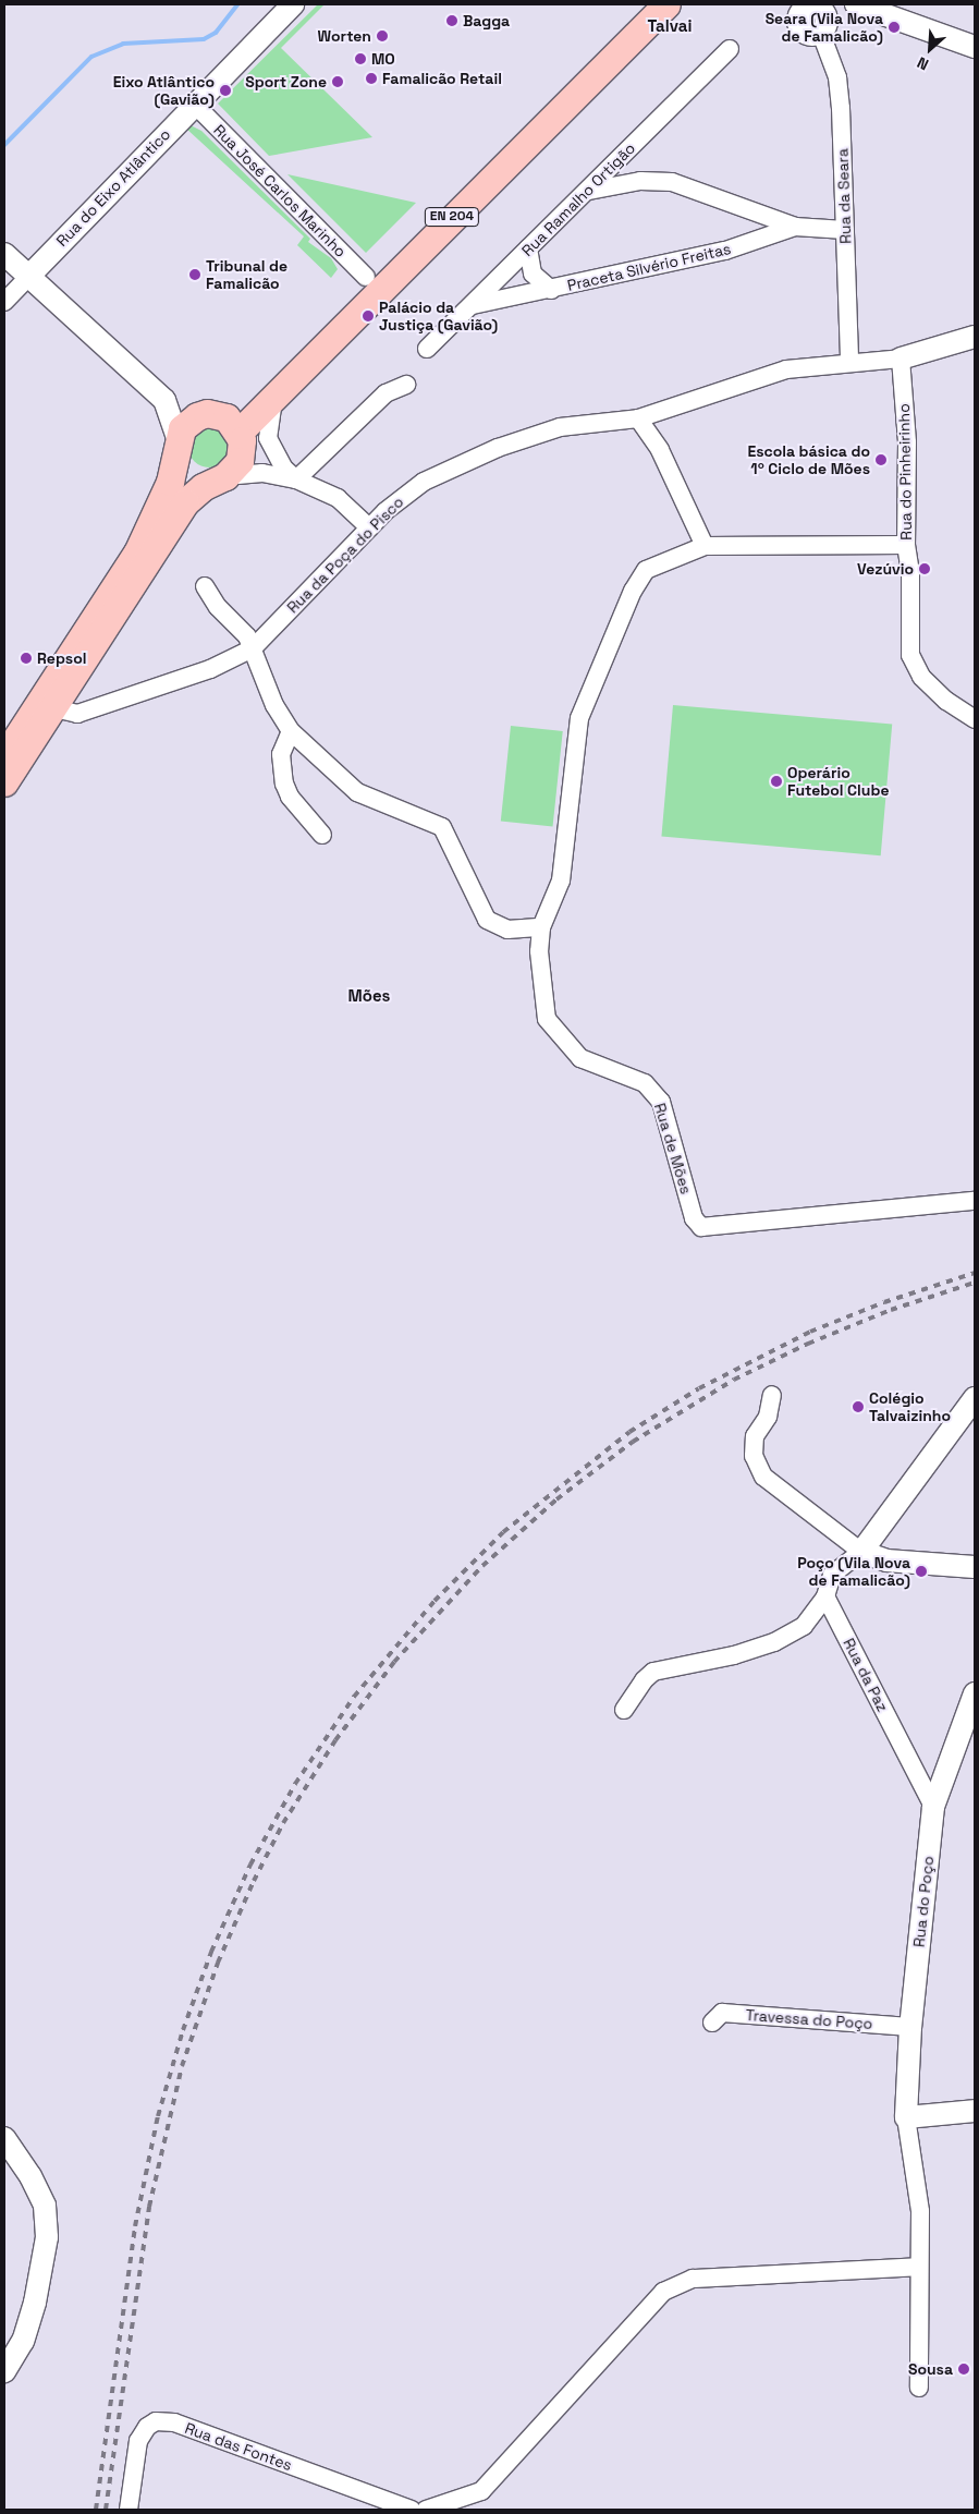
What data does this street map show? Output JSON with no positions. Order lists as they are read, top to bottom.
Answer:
{
  "streets": {
    "main road": ["EN 204"],
    "street": [
      "Rua do Eixo Atlântico",
      "Rua José Carlos Marinho",
      "Rua da Seara",
      "Rua Ramalho Ortigão",
      "Praceta Silvério Freitas",
      "Rua do Pinheirinho",
      "Rua da Poça do Pisco",
      "Rua de Mões",
      "Rua da Paz",
      "Rua do Poço",
      "Travessa do Poço",
      "Rua das Fontes"
    ]
  },
  "crossings": [
    ["Rua do Eixo Atlântico", "Rua José Carlos Marinho"],
    ["Rua José Carlos Marinho", "EN 204"],
    ["Rua da Seara", "Praceta Silvério Freitas"],
    ["Rua da Seara", "Rua da Poça do Pisco"],
    ["Rua Ramalho Ortigão", "Praceta Silvério Freitas"],
    ["Rua do Pinheirinho", "Rua da Poça do Pisco"],
    ["Rua da Paz", "Rua do Poço"],
    ["Rua do Poço", "Travessa do Poço"]
  ],
  "districts": ["Talvai", "Mões"],
  "places": [
    "Bagga",
    "Seara (Vila Nova de Famalicão)",
    "Worten",
    "MO",
    "Famalicão Retail",
    "Sport Zone",
    "Eixo Atlântico (Gavião)",
    "Tribunal de Famalicão",
    "Palácio da Justiça (Gavião)",
    "Escola básica do 1º Ciclo de Mões",
    "Vezúvio",
    "Repsol",
    "Operário Futebol Clube",
    "Colégio Talvaizinho",
    "Poço (Vila Nova de Famalicão)",
    "Sousa"
  ],
  "north": "bottom left"
}
